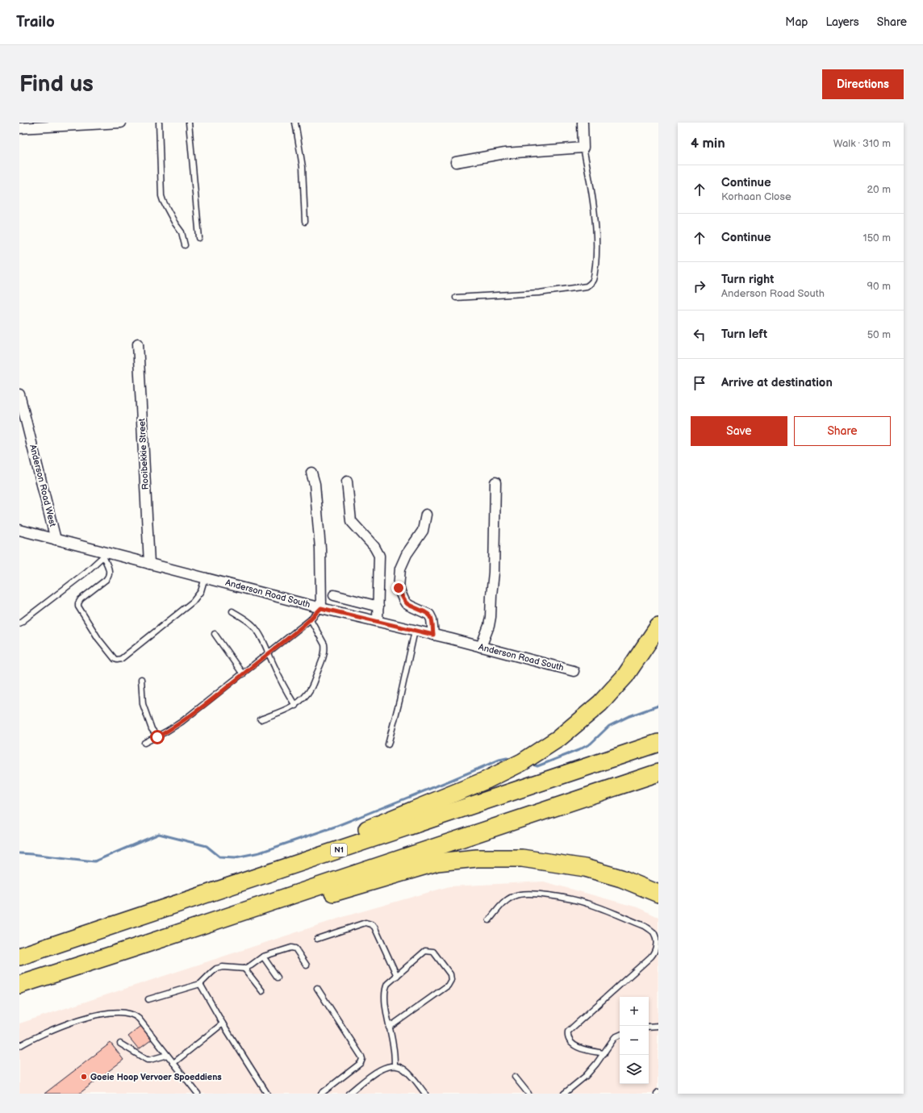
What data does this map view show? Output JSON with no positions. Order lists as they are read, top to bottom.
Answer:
{
  "streets": {
    "highway": ["N1"],
    "street": ["Rooibekkie Street", "Anderson Road West", "Anderson Road South"]
  },
  "crossings": [
    ["Rooibekkie Street", "Anderson Road South"],
    ["Anderson Road West", "Anderson Road South"]
  ],
  "places": ["Goeie Hoop Vervoer Spoeddiens"],
  "page": {
    "header": "Trailo",
    "nav": ["Map", "Layers", "Share"],
    "buttons": [
      "Directions",
      ["Save", "Share"]
    ],
    "title": "Find us",
    "heading": ["4 min", "Walk · 310 m"],
    "list": [
      ["Continue", "Korhaan Close", "20 m"],
      ["Continue", "150 m"],
      ["Turn right", "Anderson Road South", "90 m"],
      ["Turn left", "50 m"],
      "Arrive at destination"
    ],
    "map_buttons": ["+", "−"]
  }
}
